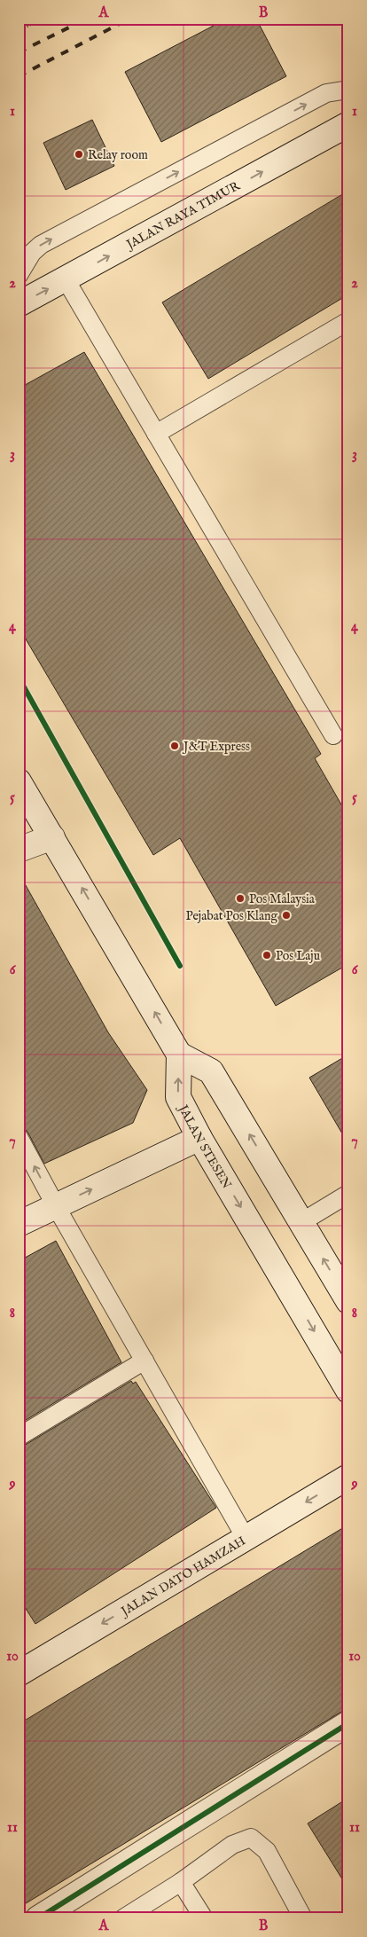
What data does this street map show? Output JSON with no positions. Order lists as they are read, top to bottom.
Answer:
{
  "streets": {
    "main road": ["JALAN RAYA TIMUR", "JALAN STESEN", "JALAN DATO HAMZAH"]
  },
  "one_way": ["JALAN RAYA TIMUR"],
  "places": [
    "Relay room",
    "J&T Express",
    "Pos Malaysia",
    "Pejabat Pos Klang",
    "Pos Laju"
  ],
  "grid": {
    "columns": ["A", "B"],
    "rows": [
      "1",
      "2",
      "3",
      "4",
      "5",
      "6",
      "7",
      "8",
      "9",
      "10",
      "11"
    ]
  }
}
